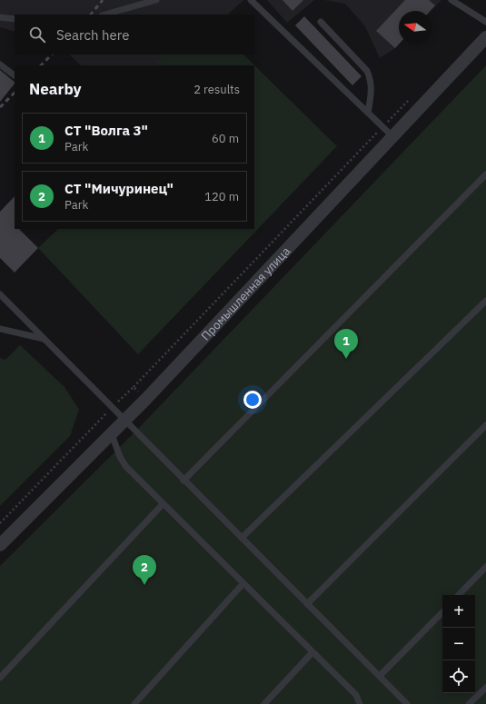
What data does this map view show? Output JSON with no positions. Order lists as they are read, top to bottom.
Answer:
{
  "streets": {
    "street": ["Промышленная улица"]
  },
  "north": "left",
  "page": {
    "search": "Search here",
    "heading": ["Nearby", "2 results"],
    "list": [
      {
        "mark": "1",
        "name": "СТ \"Волга 3\"",
        "note": "Park",
        "value": "60 m"
      },
      {
        "mark": "2",
        "name": "СТ \"Мичуринец\"",
        "note": "Park",
        "value": "120 m"
      }
    ],
    "pins": ["1", "2"],
    "map_buttons": ["+", "−"]
  }
}
